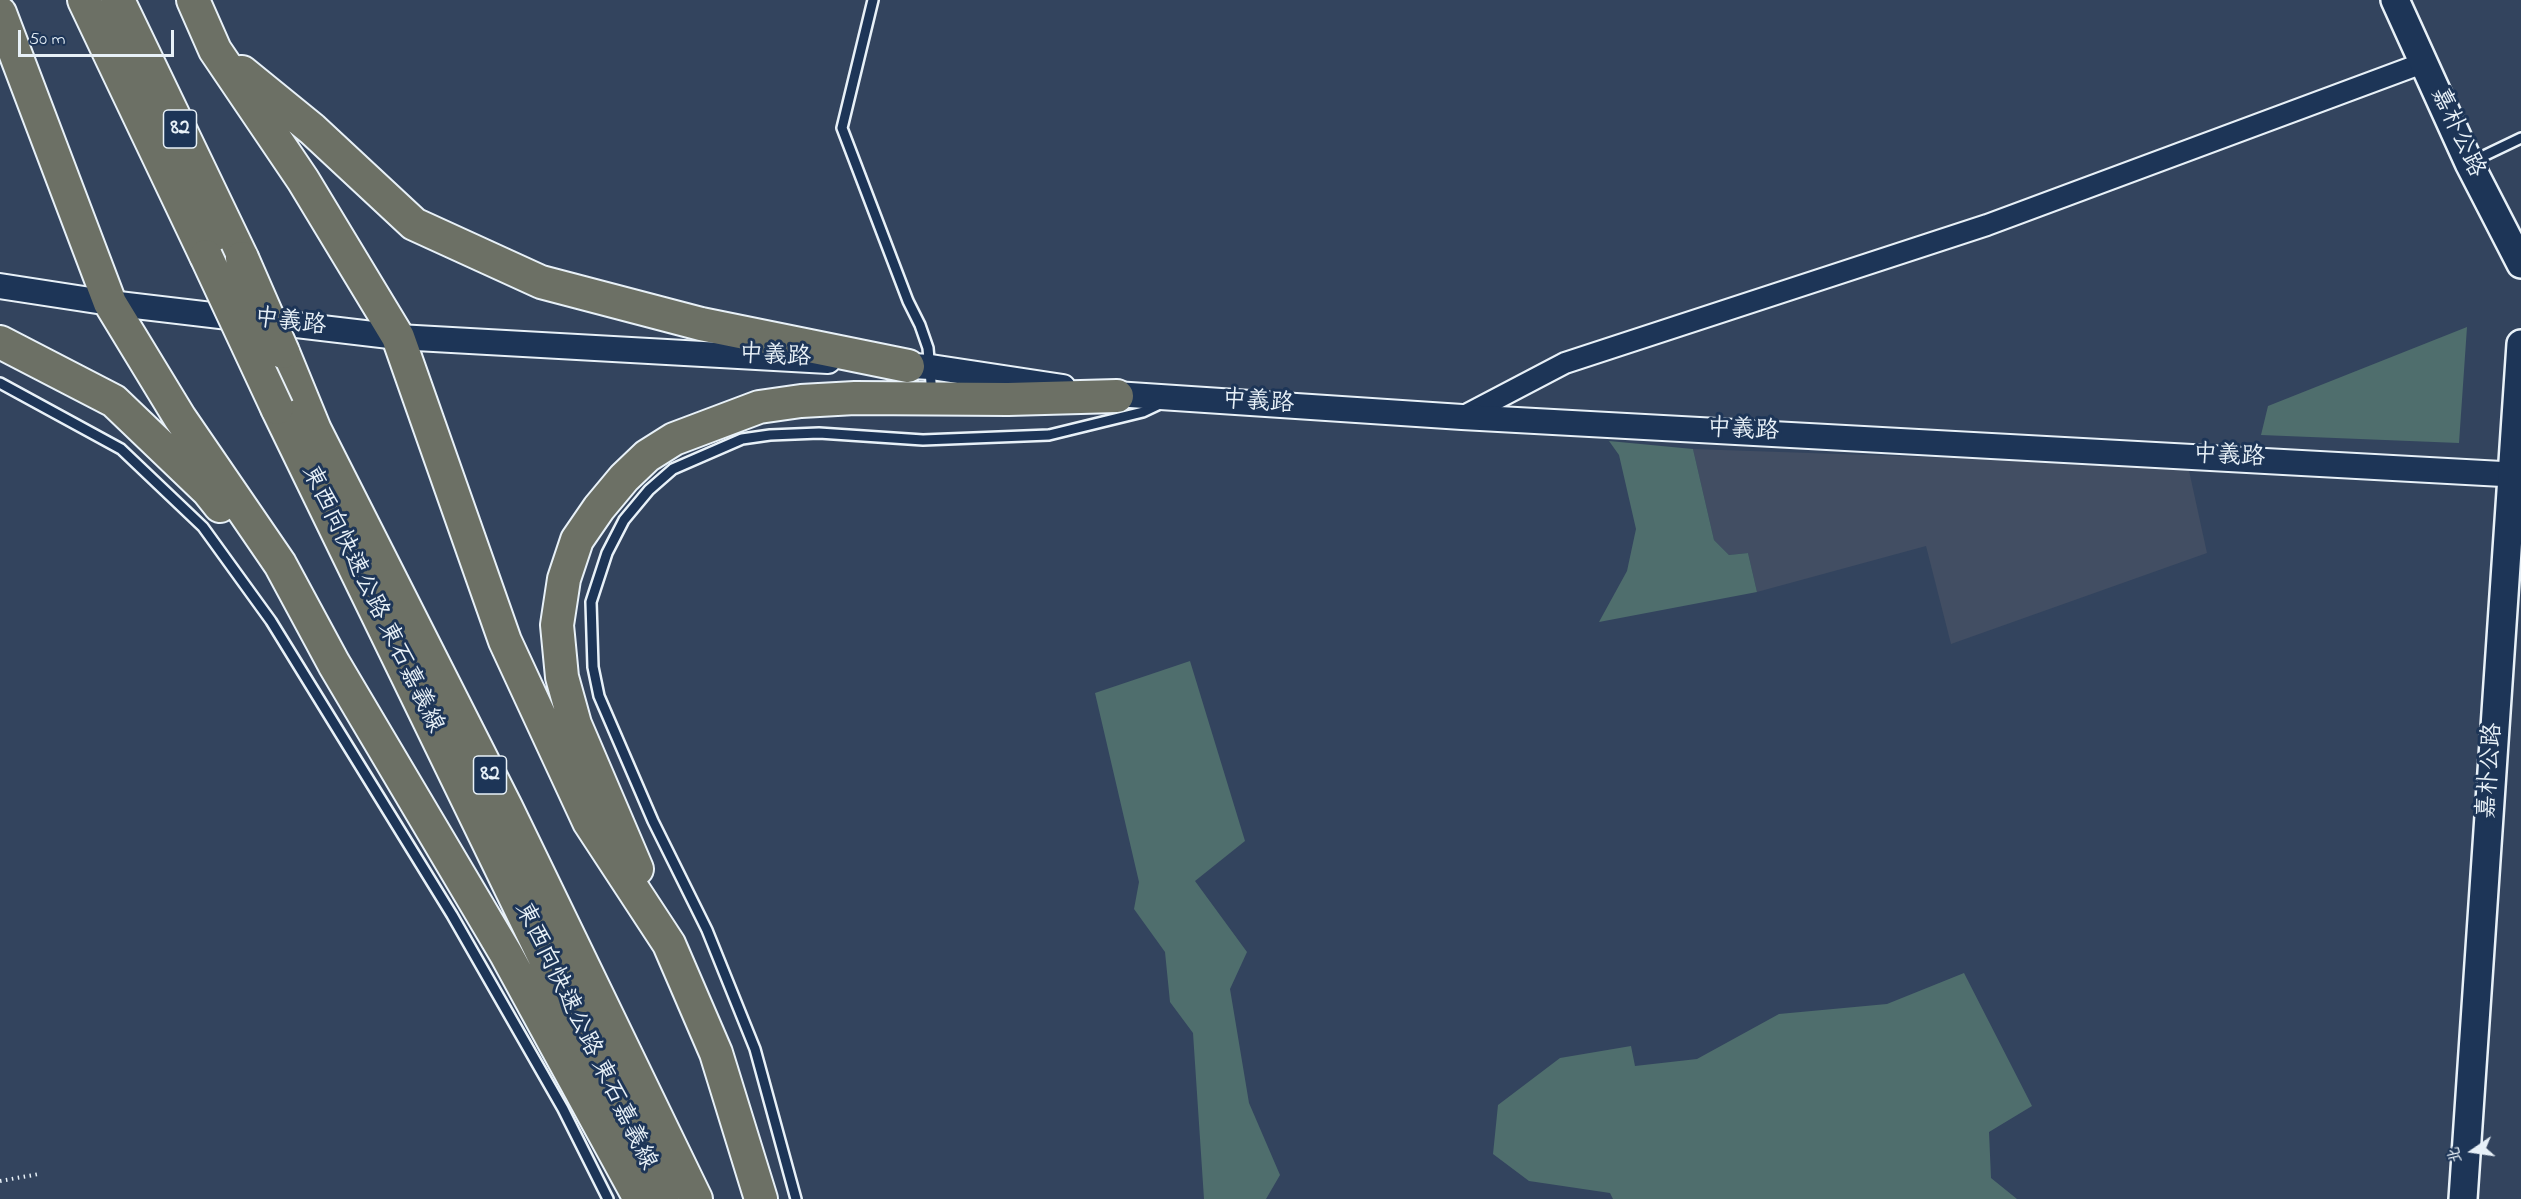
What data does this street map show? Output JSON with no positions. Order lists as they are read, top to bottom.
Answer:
{
  "streets": {
    "highway": ["82", "東西向快速公路 東石嘉義線"],
    "main road": ["嘉朴公路"],
    "street": ["中義路"]
  },
  "crossings": [
    ["嘉朴公路", "中義路"]
  ],
  "scale_bar": "50 m",
  "north": "left"
}
